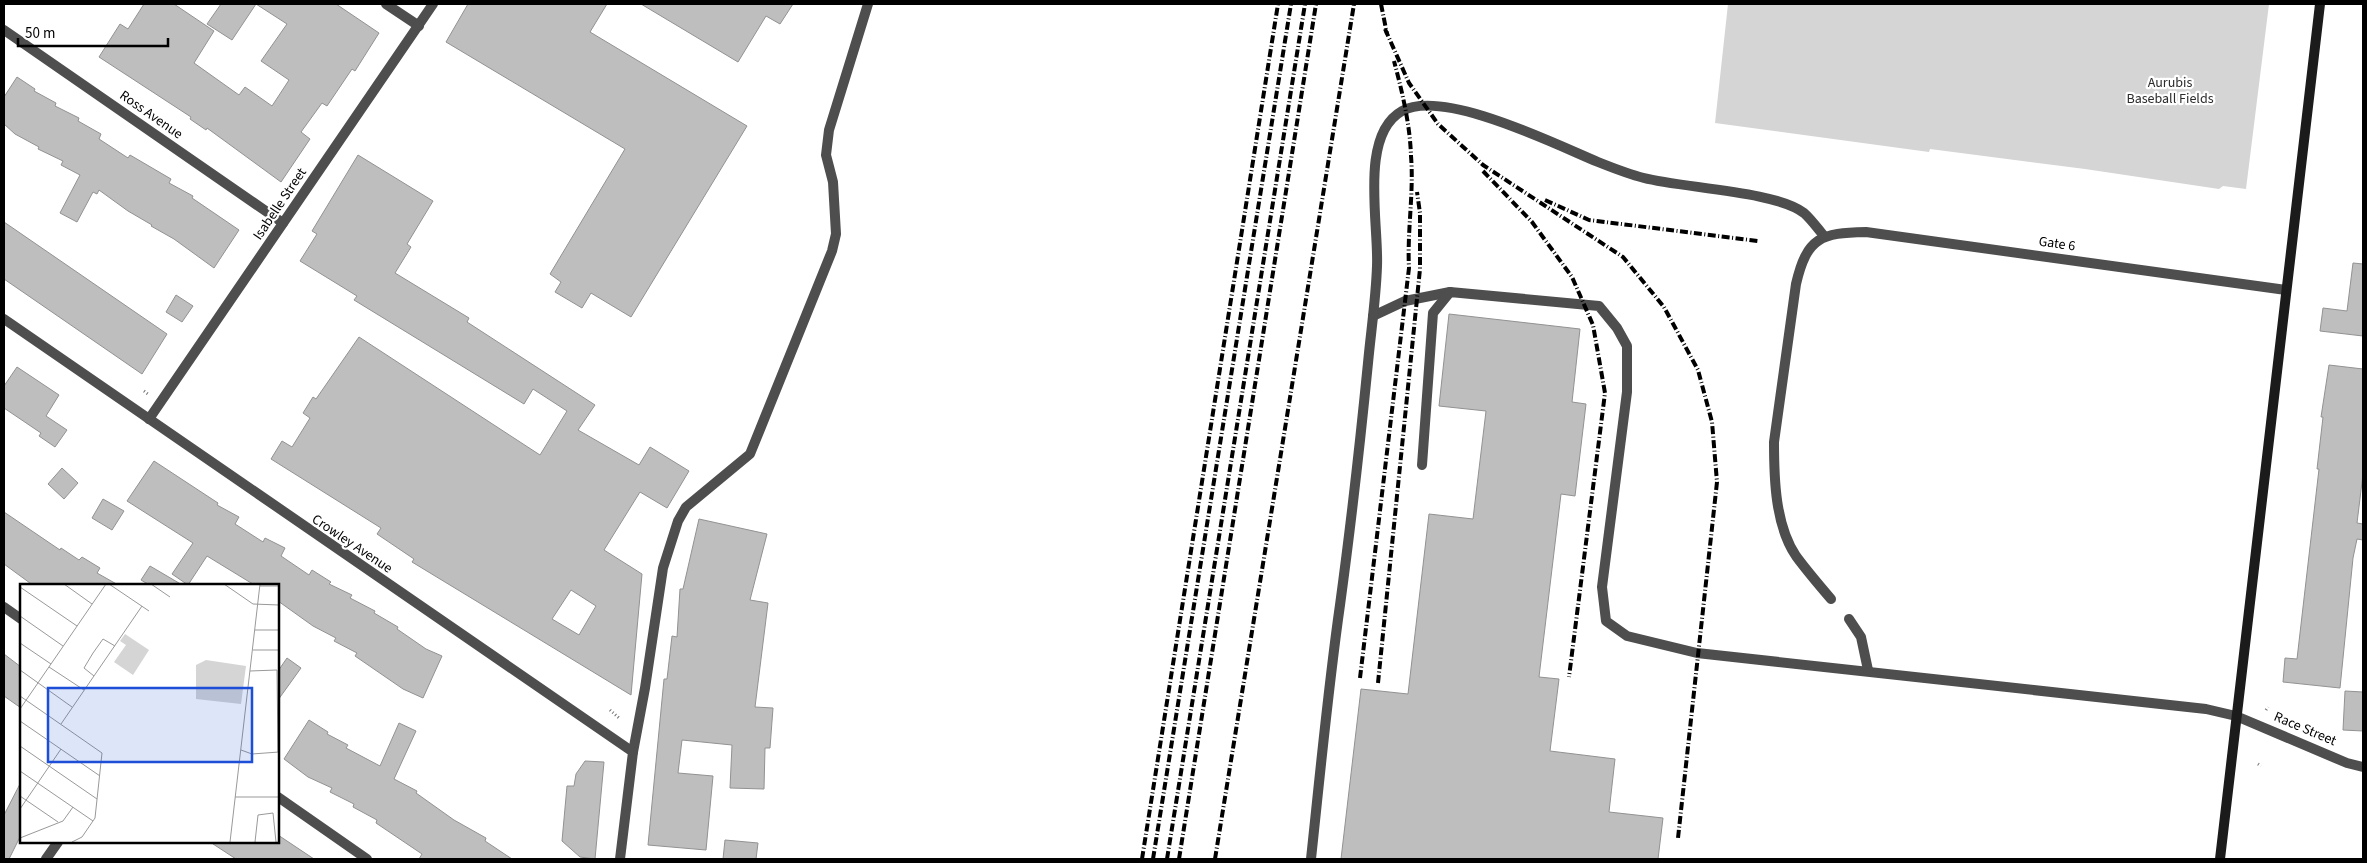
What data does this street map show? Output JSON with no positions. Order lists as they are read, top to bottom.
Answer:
{
  "streets": {
    "street": [
      "Ross Avenue",
      "Isabelle Street",
      "Gate 6",
      "Crowley Avenue",
      "Race Street"
    ]
  },
  "crossings": [
    ["Ross Avenue", "Isabelle Street"],
    ["Isabelle Street", "Crowley Avenue"]
  ],
  "parks": ["Aurubis Baseball Fields"],
  "scale_bar": "50 m"
}
